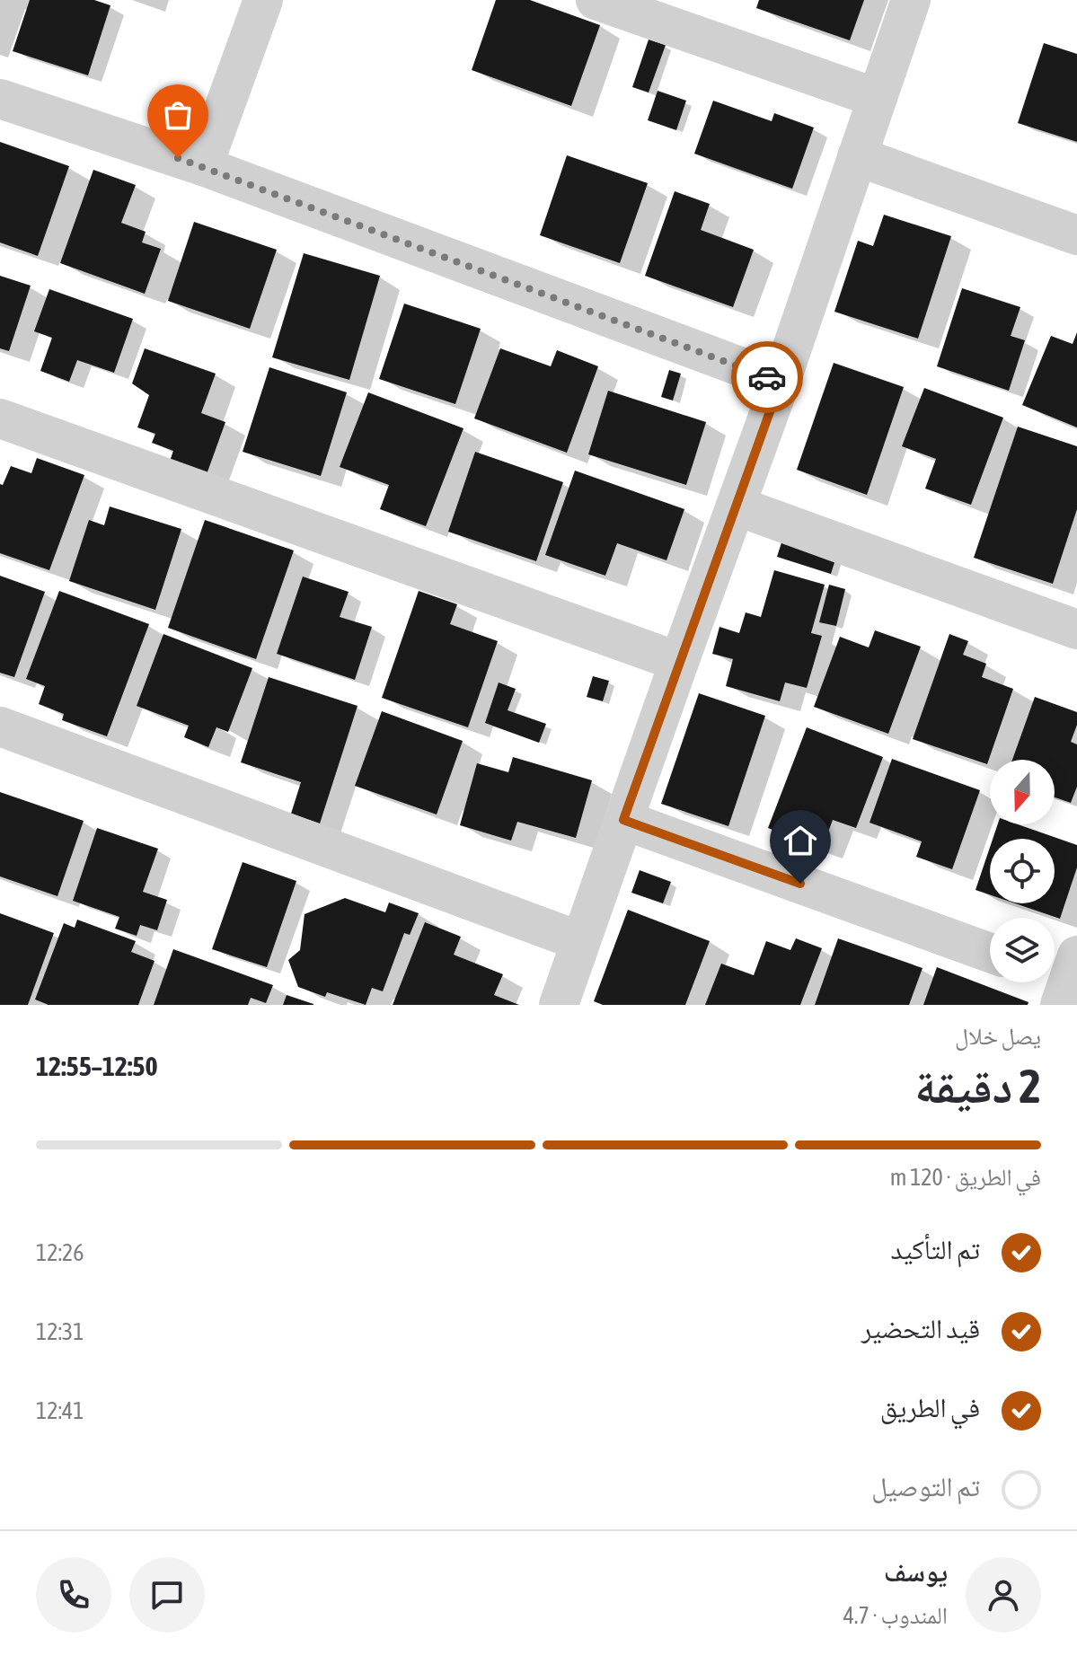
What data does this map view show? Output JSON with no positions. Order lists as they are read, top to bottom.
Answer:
{
  "north": "bottom",
  "page": {
    "heading": ["2 دقيقة", "يصل خلال", "12:50–12:55"],
    "panel": ["يوسف", "المندوب · 4.7"],
    "bar": "في الطريق · 120 m",
    "list": [
      ["تم التأكيد", "12:26"],
      ["قيد التحضير", "12:31"],
      ["في الطريق", "12:41"],
      "تم التوصيل"
    ]
  }
}
